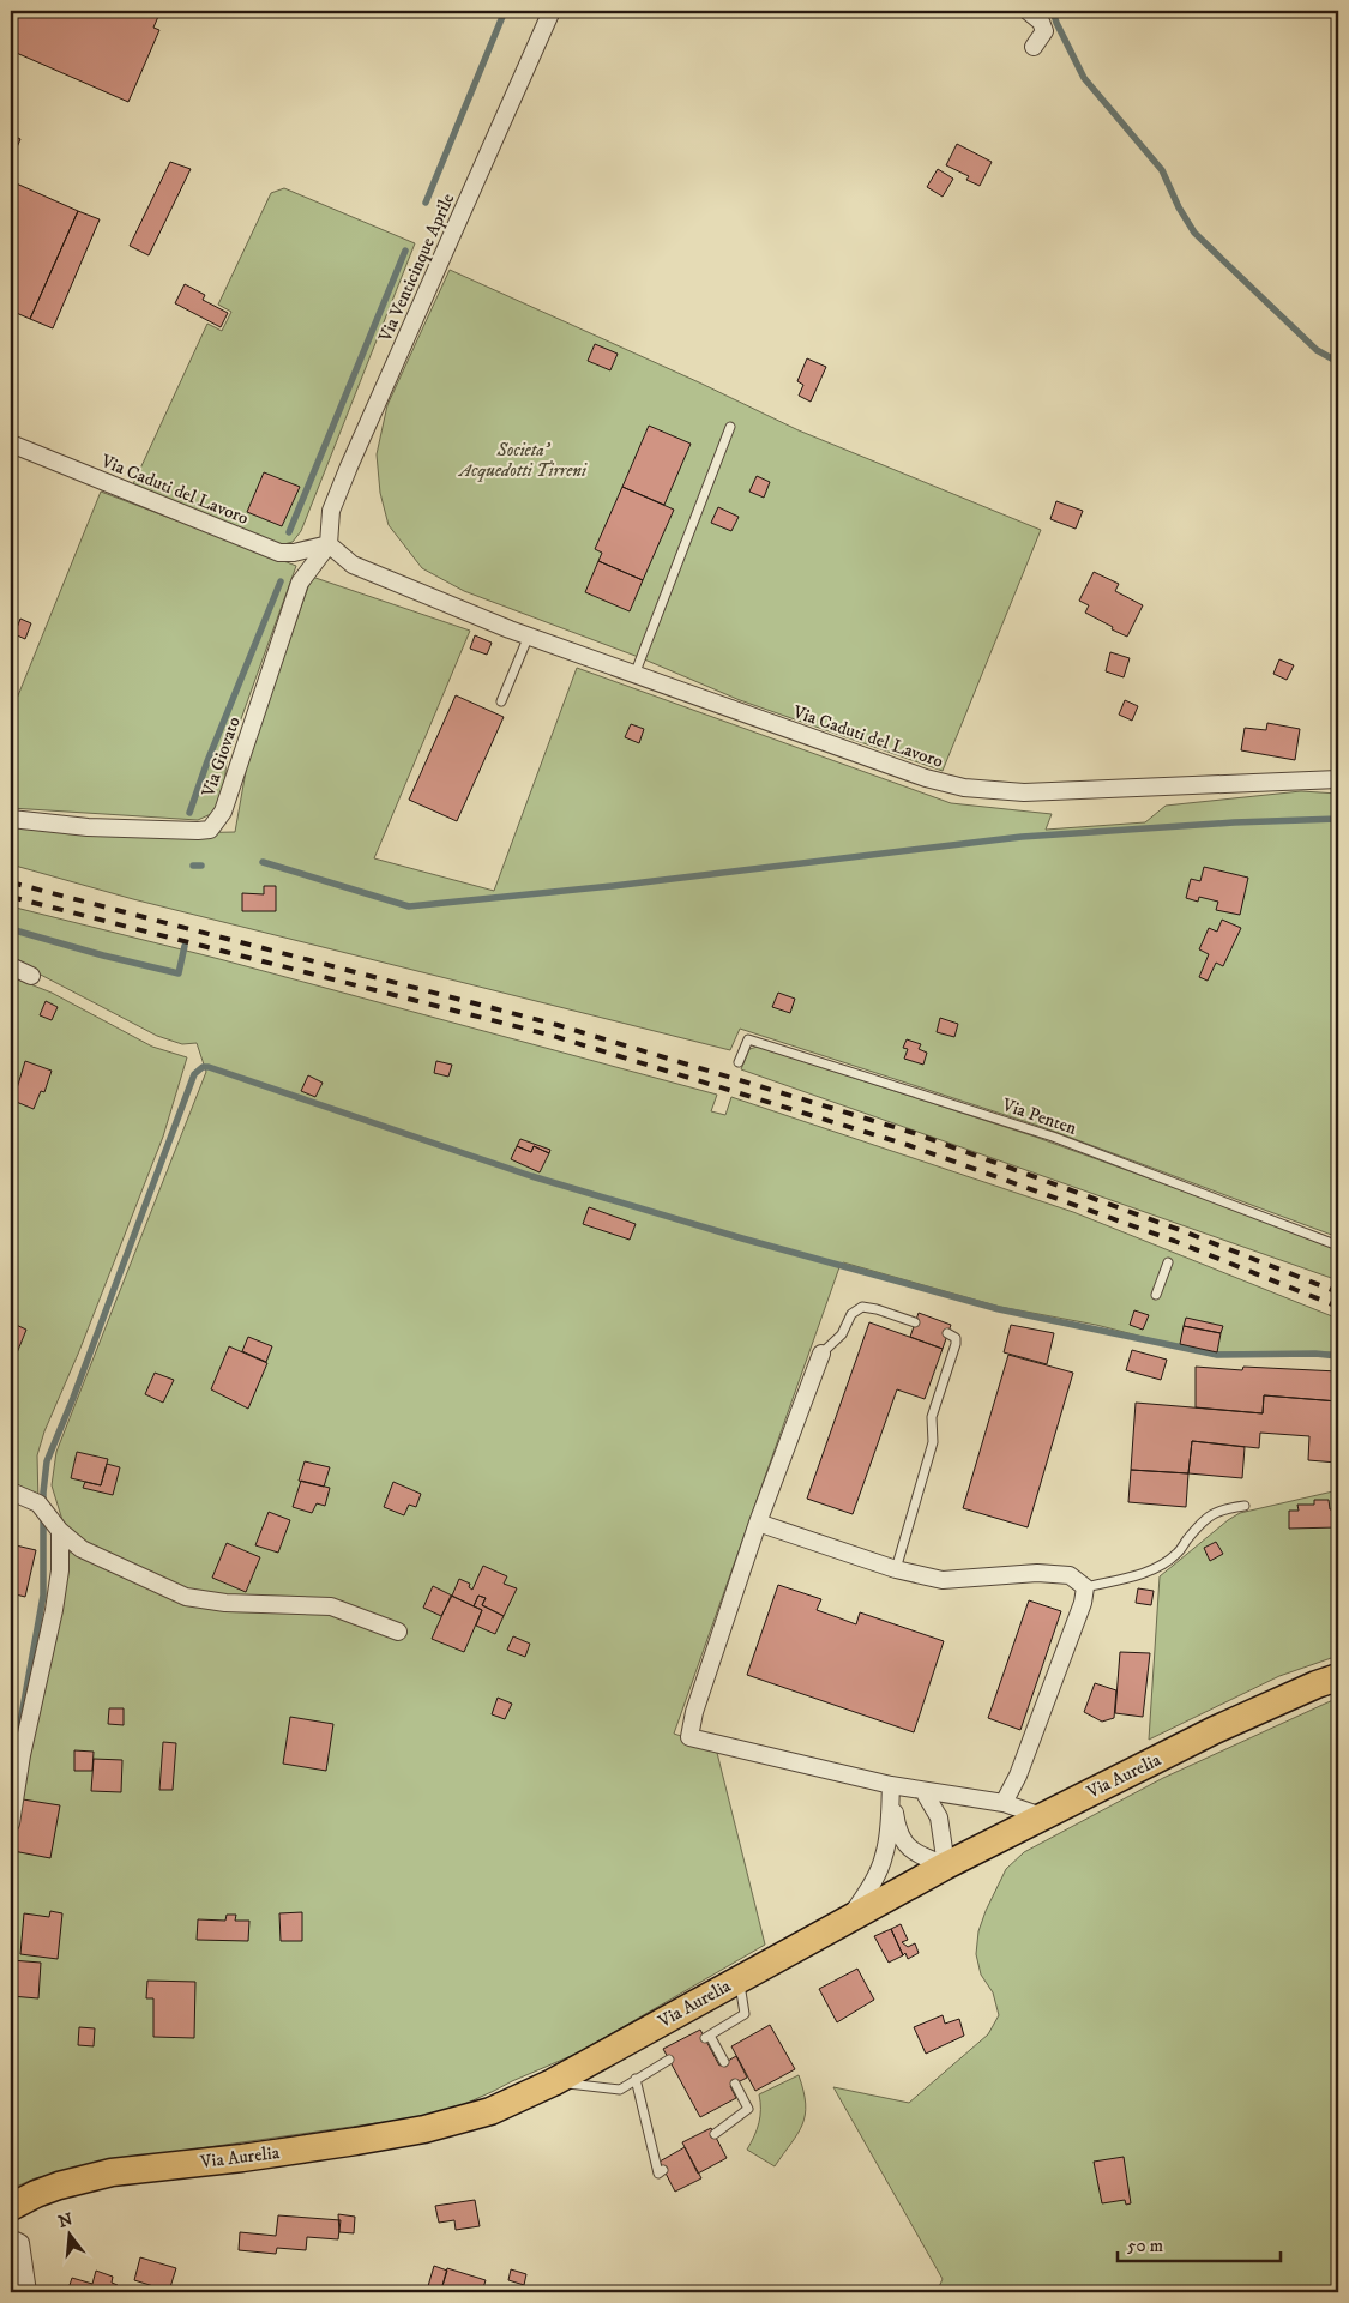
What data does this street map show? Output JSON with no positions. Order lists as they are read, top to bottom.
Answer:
{
  "streets": {
    "main road": ["Via Aurelia"],
    "street": ["Via Venticinque Aprile", "Via Caduti del Lavoro", "Via Giovato"],
    "lane": ["Via Penten"]
  },
  "crossings": [
    ["Via Venticinque Aprile", "Via Caduti del Lavoro"],
    ["Via Venticinque Aprile", "Via Giovato"],
    ["Via Caduti del Lavoro", "Via Giovato"]
  ],
  "parks": ["Societa' Acquedotti Tirreni"],
  "scale_bar": "50 m",
  "north": "top"
}
